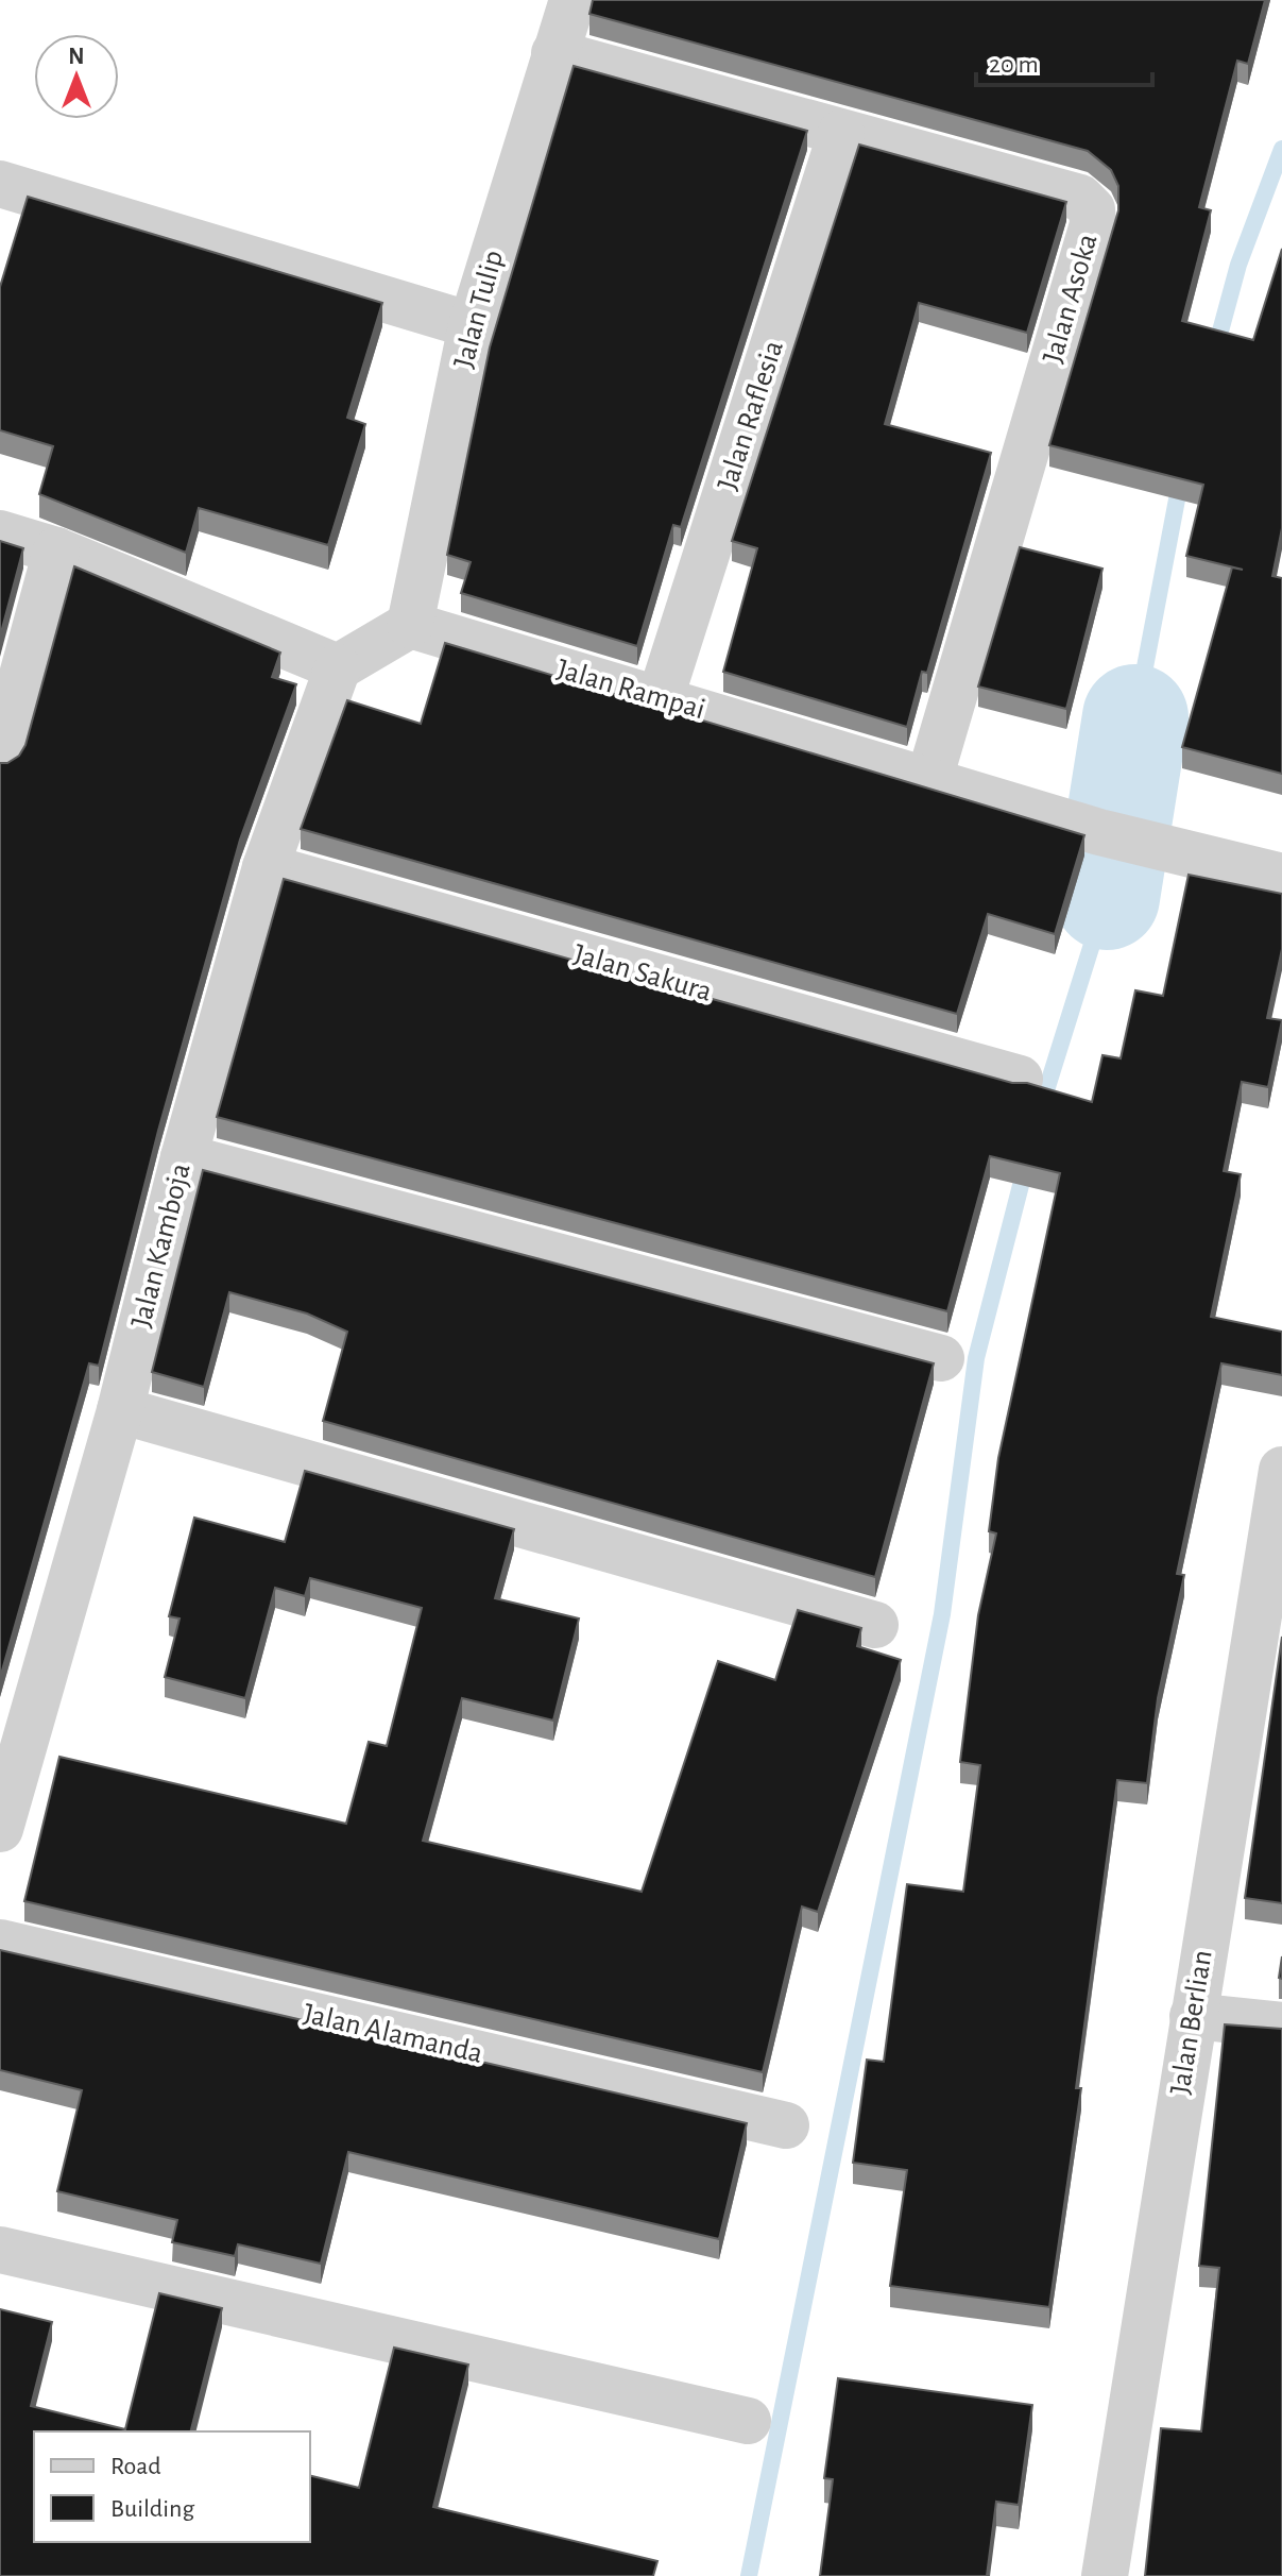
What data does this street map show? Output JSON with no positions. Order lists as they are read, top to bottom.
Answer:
{
  "streets": {
    "street": [
      "Jalan Asoka",
      "Jalan Tulip",
      "Jalan Raflesia",
      "Jalan Rampai",
      "Jalan Sakura",
      "Jalan Kamboja",
      "Jalan Berlian",
      "Jalan Alamanda"
    ]
  },
  "crossings": [
    ["Jalan Asoka", "Jalan Tulip"],
    ["Jalan Asoka", "Jalan Raflesia"],
    ["Jalan Asoka", "Jalan Rampai"],
    ["Jalan Tulip", "Jalan Rampai"],
    ["Jalan Raflesia", "Jalan Rampai"],
    ["Jalan Sakura", "Jalan Kamboja"]
  ],
  "legend": ["Road", "Building"],
  "scale_bar": "20 m",
  "north": "top"
}
